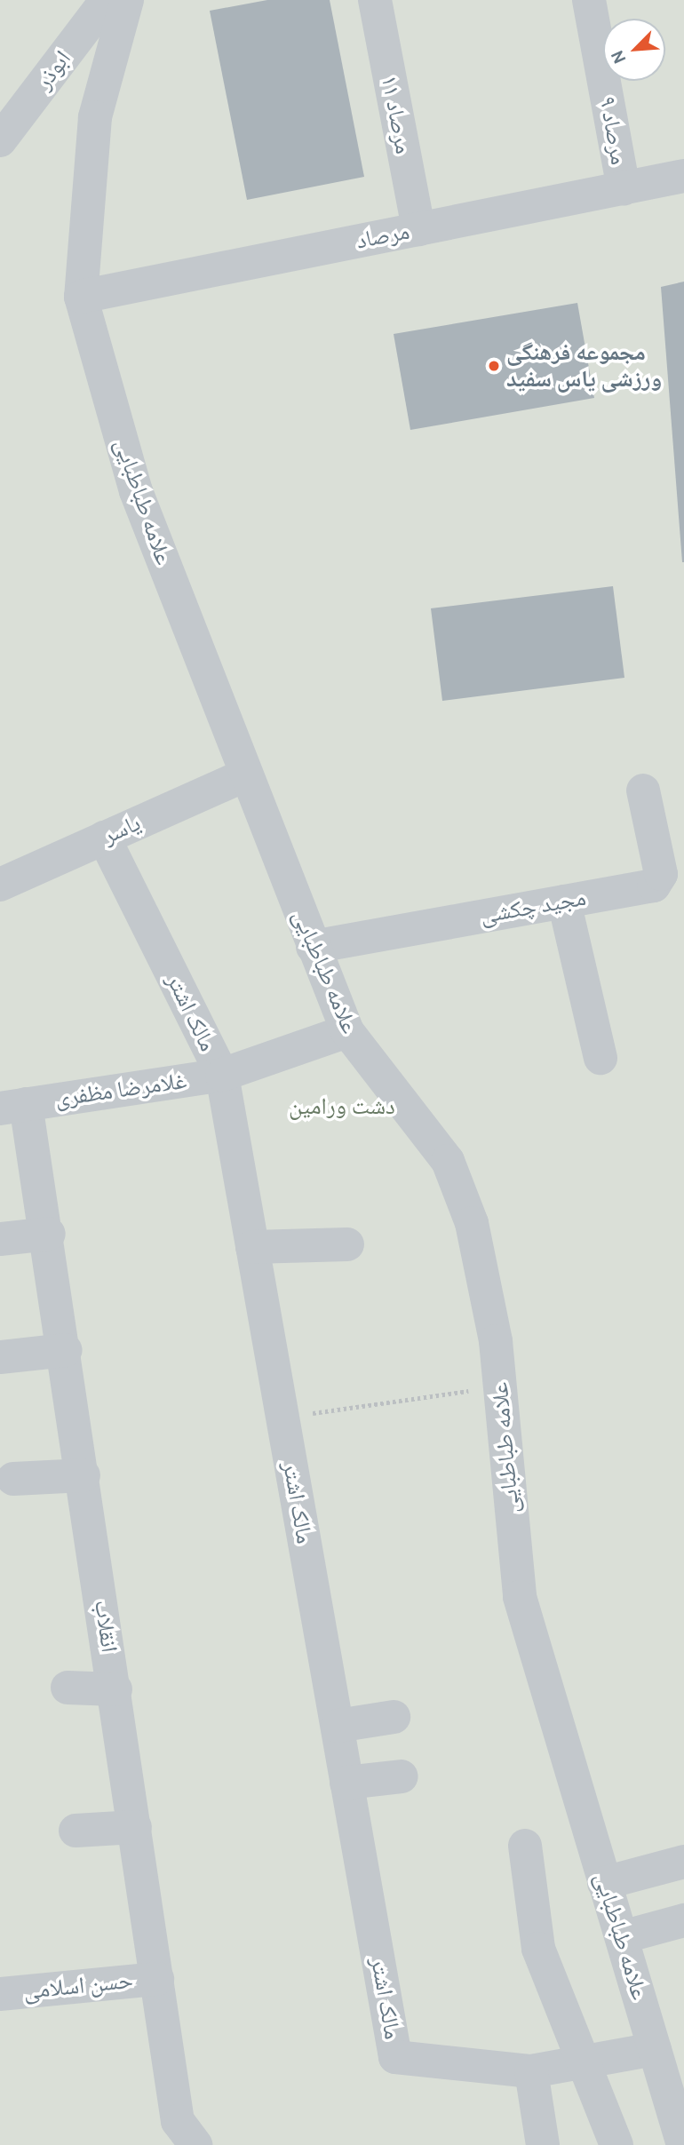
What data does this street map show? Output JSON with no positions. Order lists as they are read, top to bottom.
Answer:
{
  "streets": {
    "street": [
      "ابوذر",
      "مرصاد ۱۱",
      "مرصاد ۹",
      "مرصاد",
      "علامه طباطبایی",
      "یاسر",
      "مجید چکشی",
      "مالک اشتر",
      "غلامرضا مظفری",
      "انقلاب",
      "حسن اسلامی"
    ]
  },
  "crossings": [
    ["مرصاد ۱۱", "مرصاد"],
    ["مرصاد ۹", "مرصاد"],
    ["مرصاد", "علامه طباطبایی"],
    ["علامه طباطبایی", "یاسر"],
    ["علامه طباطبایی", "مجید چکشی"],
    ["علامه طباطبایی", "مالک اشتر"],
    ["علامه طباطبایی", "غلامرضا مظفری"],
    ["یاسر", "مالک اشتر"],
    ["مالک اشتر", "غلامرضا مظفری"],
    ["غلامرضا مظفری", "انقلاب"],
    ["انقلاب", "حسن اسلامی"]
  ],
  "parks": ["دشت ورامین"],
  "places": ["مجموعه فرهنگی ورزشی یاس سفید"],
  "north": "bottom left"
}
